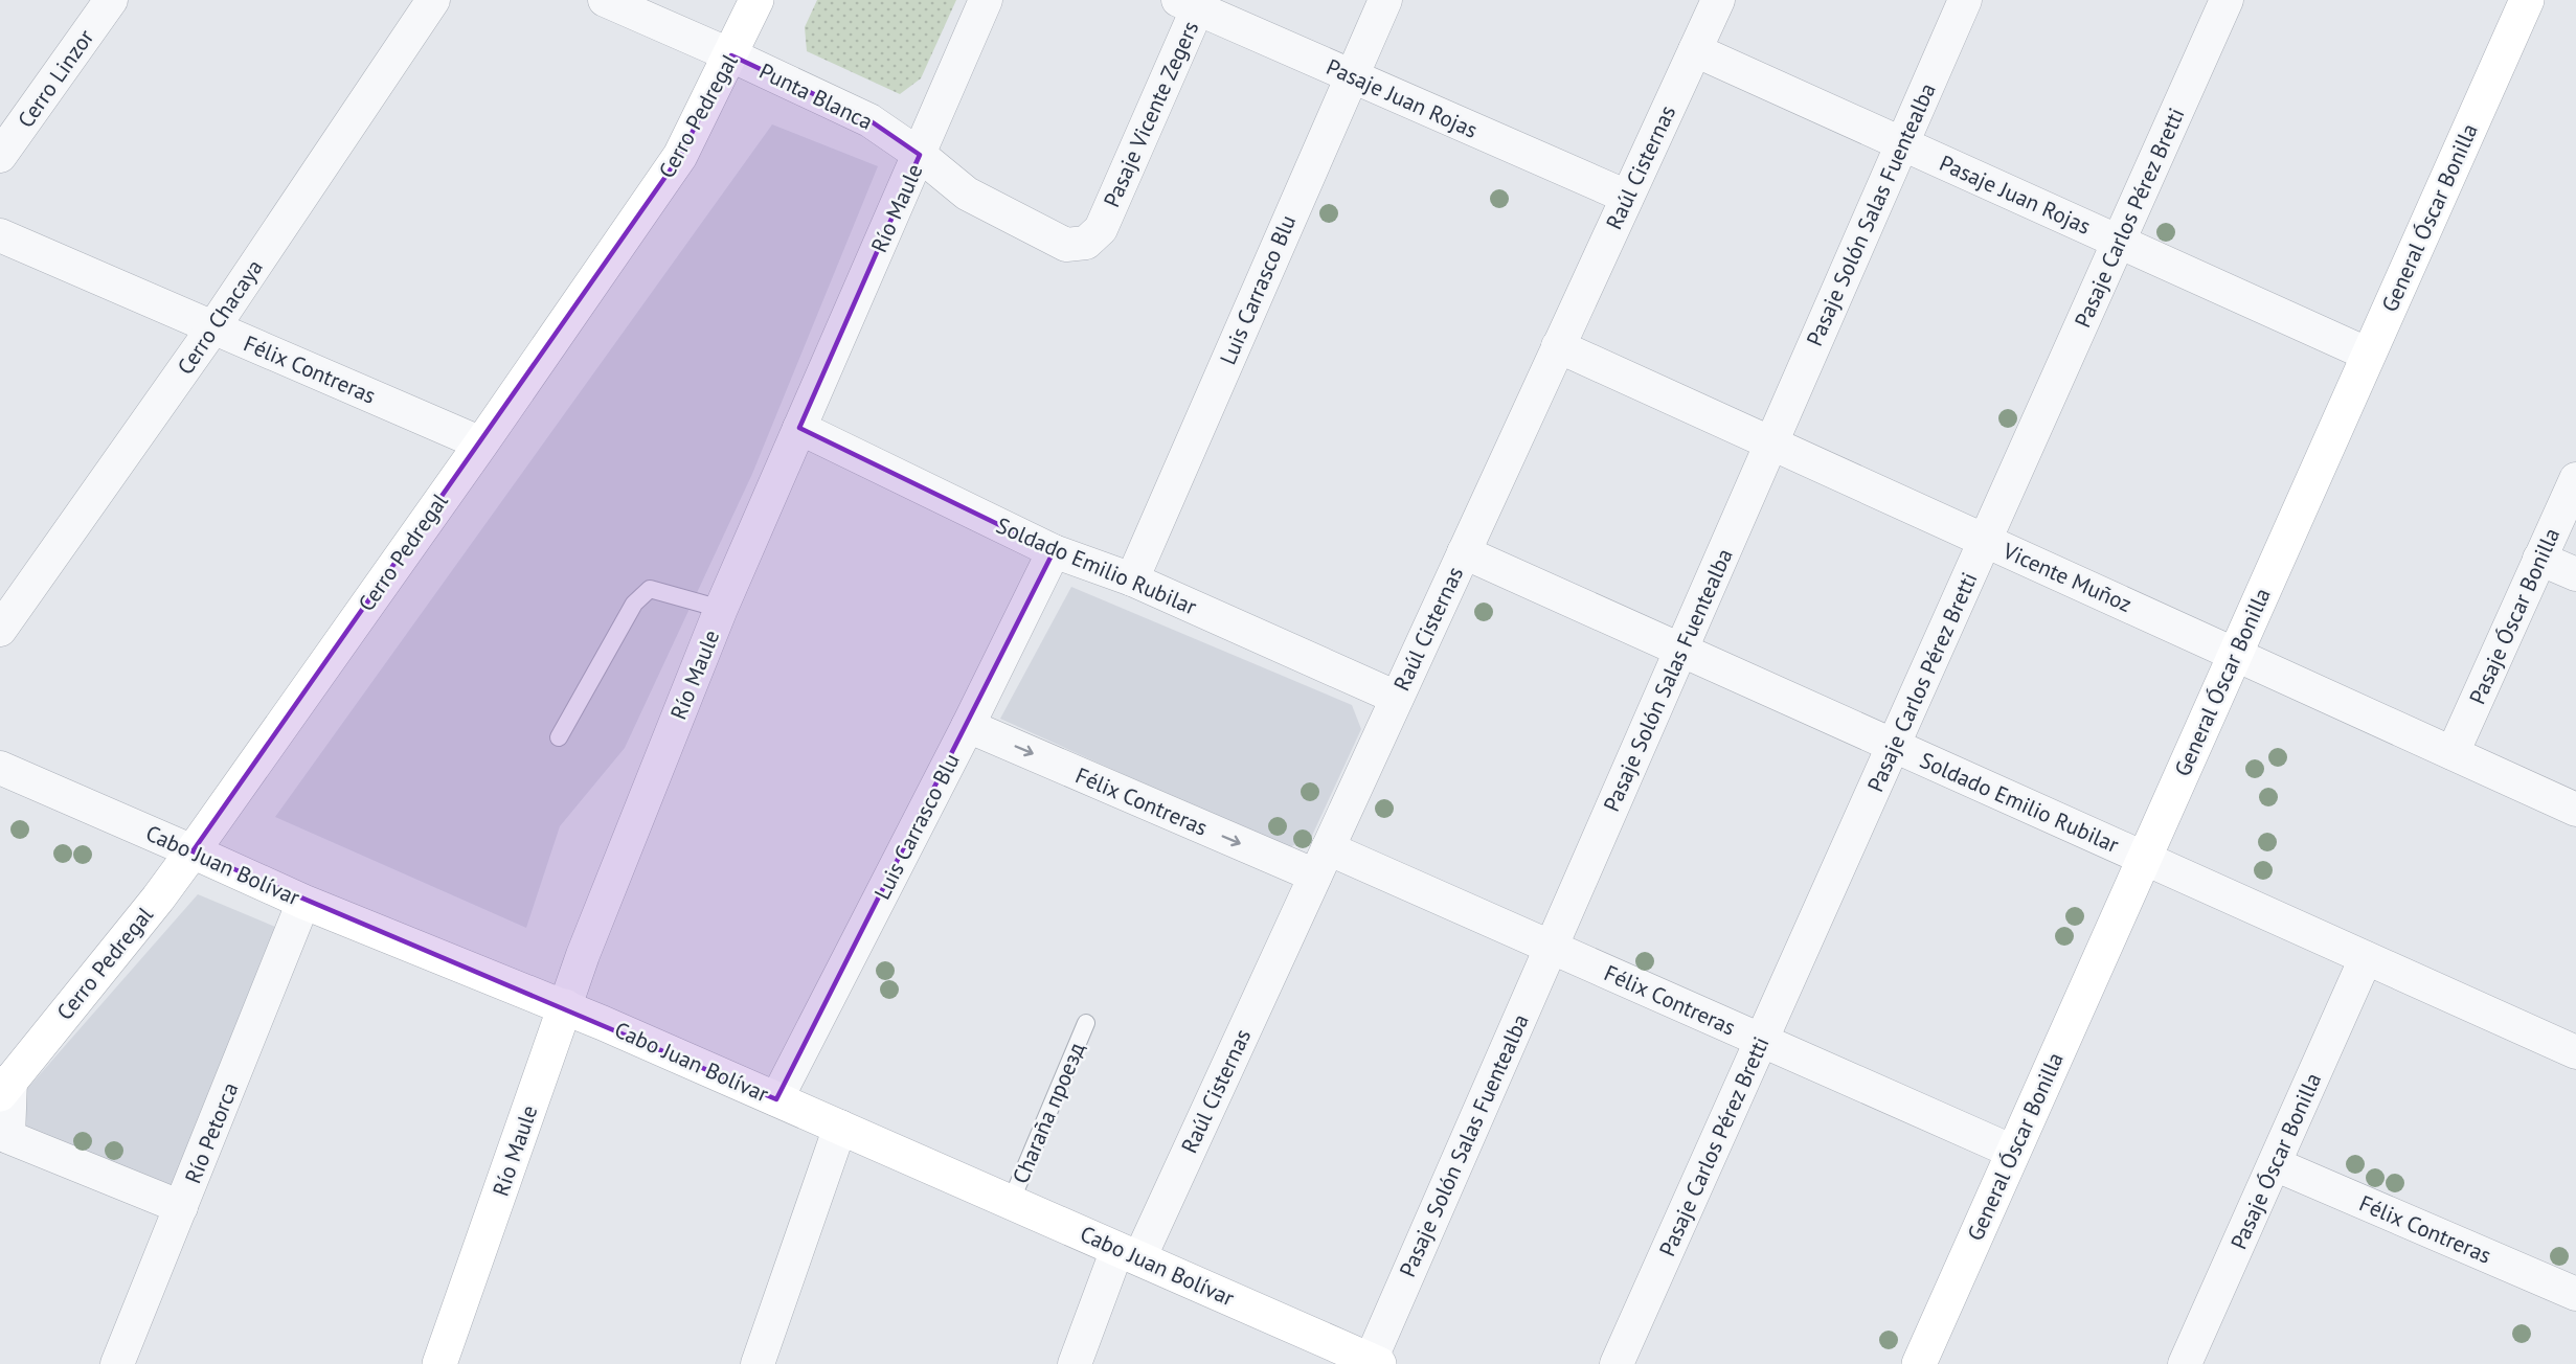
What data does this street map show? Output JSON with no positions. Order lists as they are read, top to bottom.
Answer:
{
  "streets": {
    "street": [
      "Cerro Linzor",
      "Punta Blanca",
      "Pasaje Juan Rojas",
      "Pasaje Vicente Zegers",
      "Cerro Pedregal",
      "Raúl Cisternas",
      "Río Maule",
      "Pasaje Solón Salas Fuentealba",
      "Pasaje Carlos Pérez Bretti",
      "General Óscar Bonilla",
      "Luis Carrasco Blu",
      "Cerro Chacaya",
      "Félix Contreras",
      "Soldado Emilio Rubilar",
      "Vicente Muñoz",
      "Pasaje Óscar Bonilla",
      "Cabo Juan Bolívar",
      "Río Petorca"
    ],
    "lane": ["Charaña проезд"]
  },
  "crossings": [
    ["Punta Blanca", "Pasaje Vicente Zegers"],
    ["Punta Blanca", "Cerro Pedregal"],
    ["Punta Blanca", "Río Maule"],
    ["Pasaje Juan Rojas", "Pasaje Vicente Zegers"],
    ["Pasaje Juan Rojas", "Raúl Cisternas"],
    ["Pasaje Juan Rojas", "Pasaje Solón Salas Fuentealba"],
    ["Pasaje Juan Rojas", "Pasaje Carlos Pérez Bretti"],
    ["Pasaje Juan Rojas", "General Óscar Bonilla"],
    ["Pasaje Juan Rojas", "Luis Carrasco Blu"],
    ["Cerro Pedregal", "Félix Contreras"],
    ["Cerro Pedregal", "Cabo Juan Bolívar"],
    ["Raúl Cisternas", "Félix Contreras"],
    ["Raúl Cisternas", "Soldado Emilio Rubilar"],
    ["Raúl Cisternas", "Vicente Muñoz"],
    ["Raúl Cisternas", "Cabo Juan Bolívar"],
    ["Río Maule", "Soldado Emilio Rubilar"],
    ["Río Maule", "Cabo Juan Bolívar"],
    ["Pasaje Solón Salas Fuentealba", "Félix Contreras"],
    ["Pasaje Solón Salas Fuentealba", "Soldado Emilio Rubilar"],
    ["Pasaje Solón Salas Fuentealba", "Vicente Muñoz"],
    ["Pasaje Solón Salas Fuentealba", "Cabo Juan Bolívar"],
    ["Pasaje Carlos Pérez Bretti", "Félix Contreras"],
    ["Pasaje Carlos Pérez Bretti", "Soldado Emilio Rubilar"],
    ["Pasaje Carlos Pérez Bretti", "Vicente Muñoz"],
    ["General Óscar Bonilla", "Félix Contreras"],
    ["General Óscar Bonilla", "Soldado Emilio Rubilar"],
    ["General Óscar Bonilla", "Vicente Muñoz"],
    ["Luis Carrasco Blu", "Félix Contreras"],
    ["Luis Carrasco Blu", "Soldado Emilio Rubilar"],
    ["Luis Carrasco Blu", "Cabo Juan Bolívar"],
    ["Cerro Chacaya", "Félix Contreras"],
    ["Félix Contreras", "Pasaje Óscar Bonilla"],
    ["Soldado Emilio Rubilar", "Pasaje Óscar Bonilla"],
    ["Vicente Muñoz", "Pasaje Óscar Bonilla"],
    ["Cabo Juan Bolívar", "Charaña проезд"],
    ["Cabo Juan Bolívar", "Río Petorca"]
  ]
}
